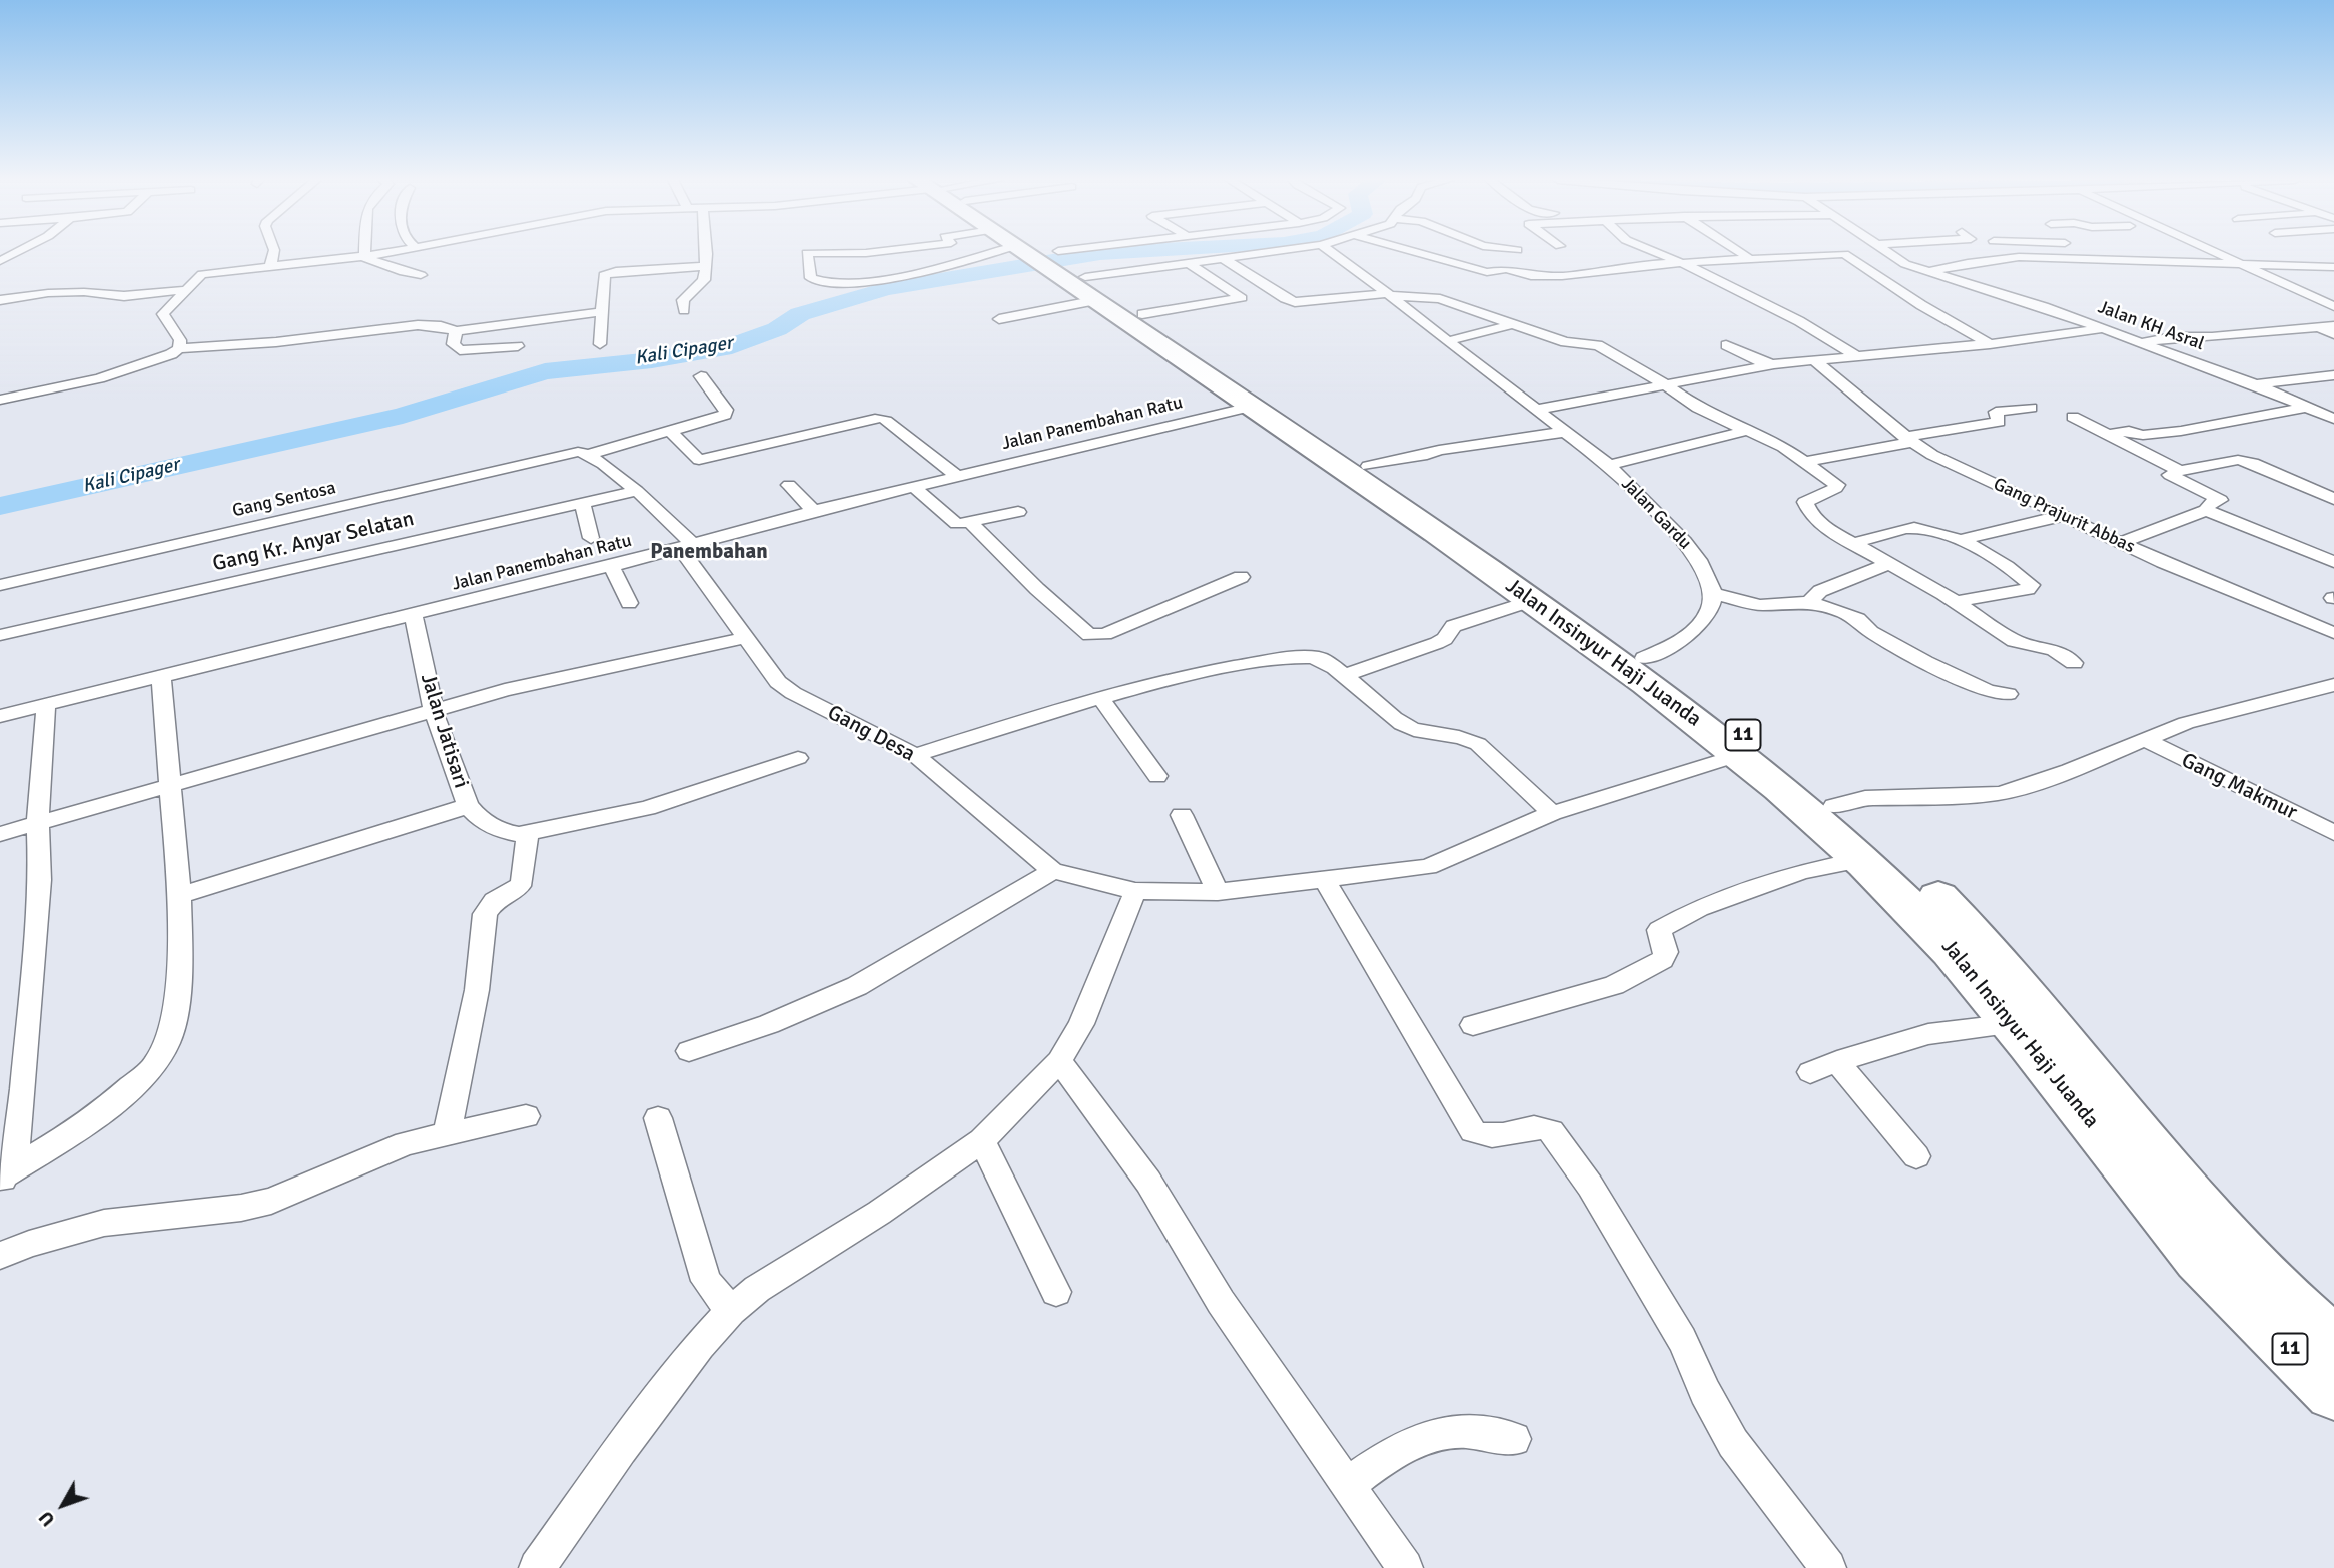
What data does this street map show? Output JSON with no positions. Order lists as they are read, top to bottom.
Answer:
{
  "streets": {
    "highway": ["Jalan Insinyur Haji Juanda", "11"],
    "street": [
      "Jalan KH Asral",
      "Jalan Panembahan Ratu",
      "Gang Sentosa",
      "Jalan Gardu",
      "Gang Prajurit Abbas",
      "Gang Kr. Anyar Selatan",
      "Jalan Jatisari",
      "Gang Desa",
      "Gang Makmur"
    ]
  },
  "crossings": [
    ["Jalan Panembahan Ratu", "Jalan Insinyur Haji Juanda"],
    ["Jalan Panembahan Ratu", "Jalan Jatisari"],
    ["Jalan Panembahan Ratu", "Gang Desa"],
    ["Gang Sentosa", "Gang Desa"],
    ["Gang Kr. Anyar Selatan", "Gang Desa"],
    ["Jalan Insinyur Haji Juanda", "Gang Desa"]
  ],
  "districts": ["Panembahan"],
  "water": ["Kali Cipager"],
  "north": "bottom left"
}
